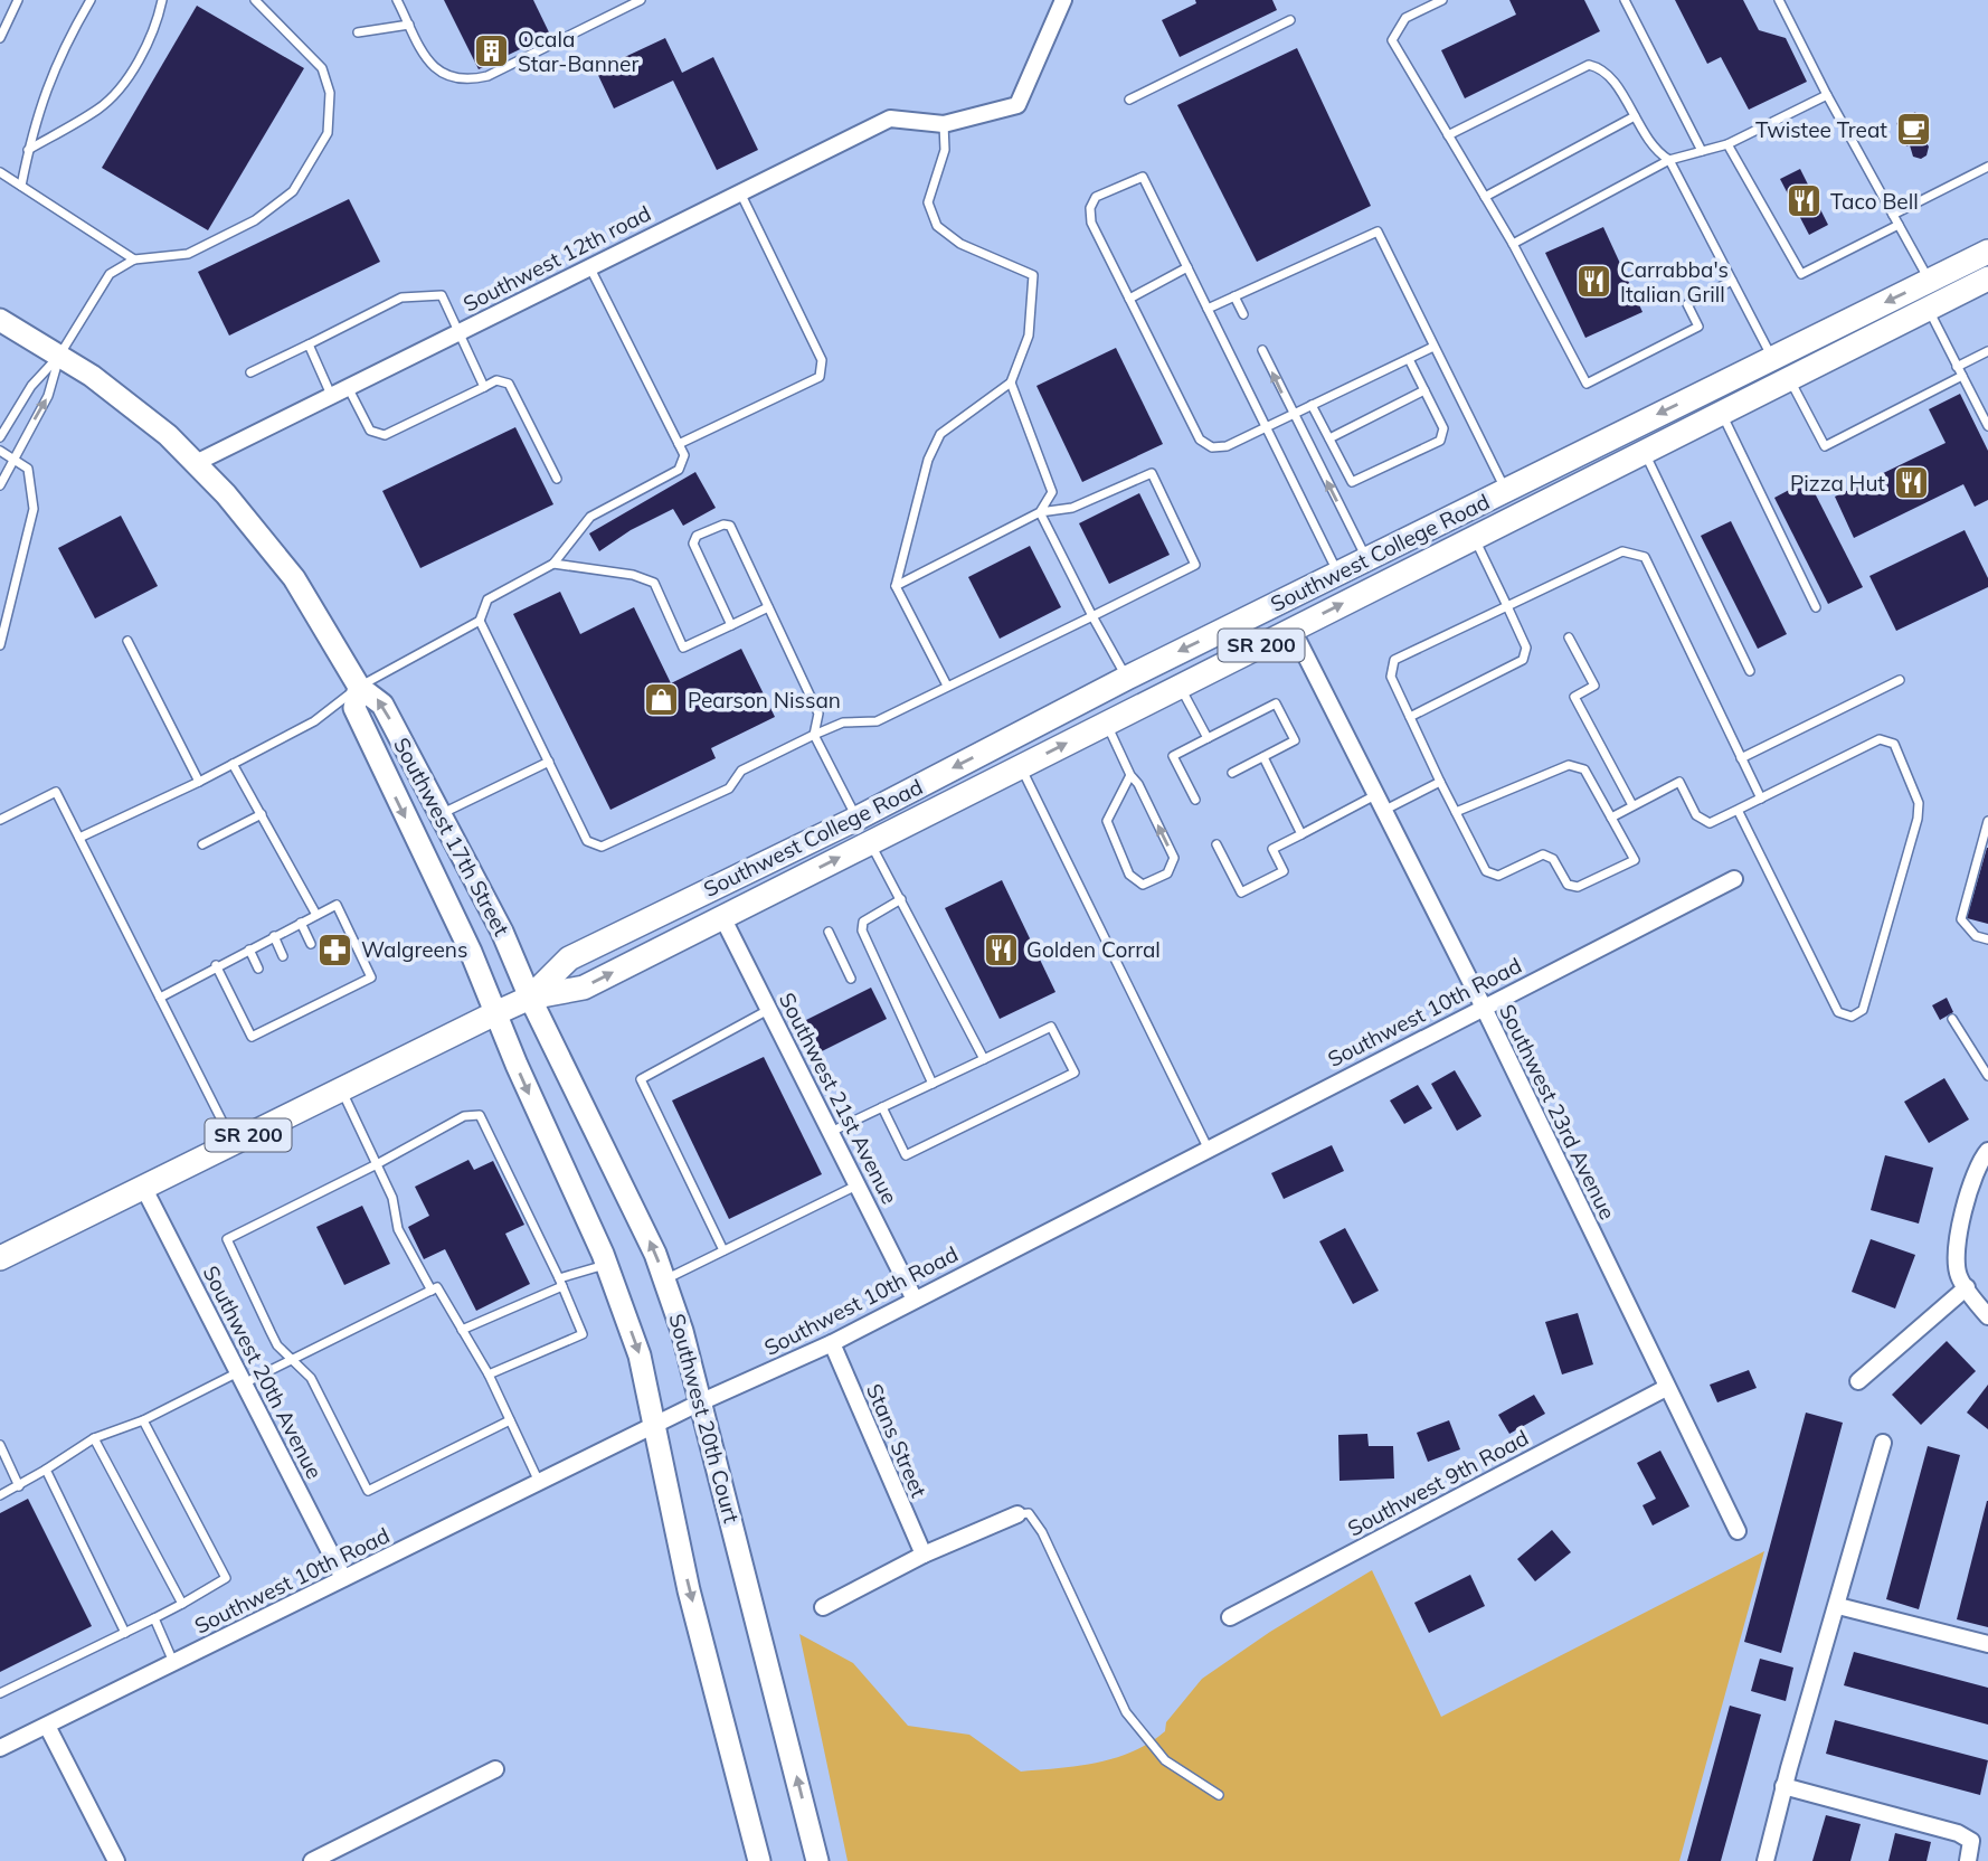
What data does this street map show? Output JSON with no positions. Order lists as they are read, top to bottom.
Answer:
{
  "streets": {
    "main road": [
      "Southwest College Road",
      "SR 200",
      "Southwest 17th Street",
      "Southwest 20th Court"
    ],
    "street": [
      "Southwest 12th road",
      "Southwest 10th Road",
      "Southwest 21st Avenue",
      "Southwest 23rd Avenue",
      "Southwest 20th Avenue",
      "Stans Street",
      "Southwest 9th Road"
    ]
  },
  "crossings": [
    ["Southwest 12th road", "Southwest 17th Street"],
    ["Southwest College Road", "Southwest 17th Street"],
    ["Southwest College Road", "Southwest 21st Avenue"],
    ["Southwest College Road", "Southwest 23rd Avenue"],
    ["Southwest College Road", "Southwest 20th Avenue"],
    ["Southwest College Road", "Southwest 20th Court"],
    ["Southwest 17th Street", "Southwest 20th Court"],
    ["Southwest 10th Road", "Southwest 21st Avenue"],
    ["Southwest 10th Road", "Southwest 23rd Avenue"],
    ["Southwest 10th Road", "Southwest 20th Avenue"],
    ["Southwest 10th Road", "Southwest 20th Court"],
    ["Southwest 10th Road", "Stans Street"],
    ["Southwest 23rd Avenue", "Southwest 9th Road"]
  ],
  "places": {
    "building": ["Ocala Star-Banner"],
    "cafe": ["Twistee Treat"],
    "restaurant": [
      "Taco Bell",
      "Carrabba's Italian Grill",
      "Pizza Hut",
      "Golden Corral"
    ],
    "shop": ["Pearson Nissan"],
    "pharmacy": ["Walgreens"]
  }
}
